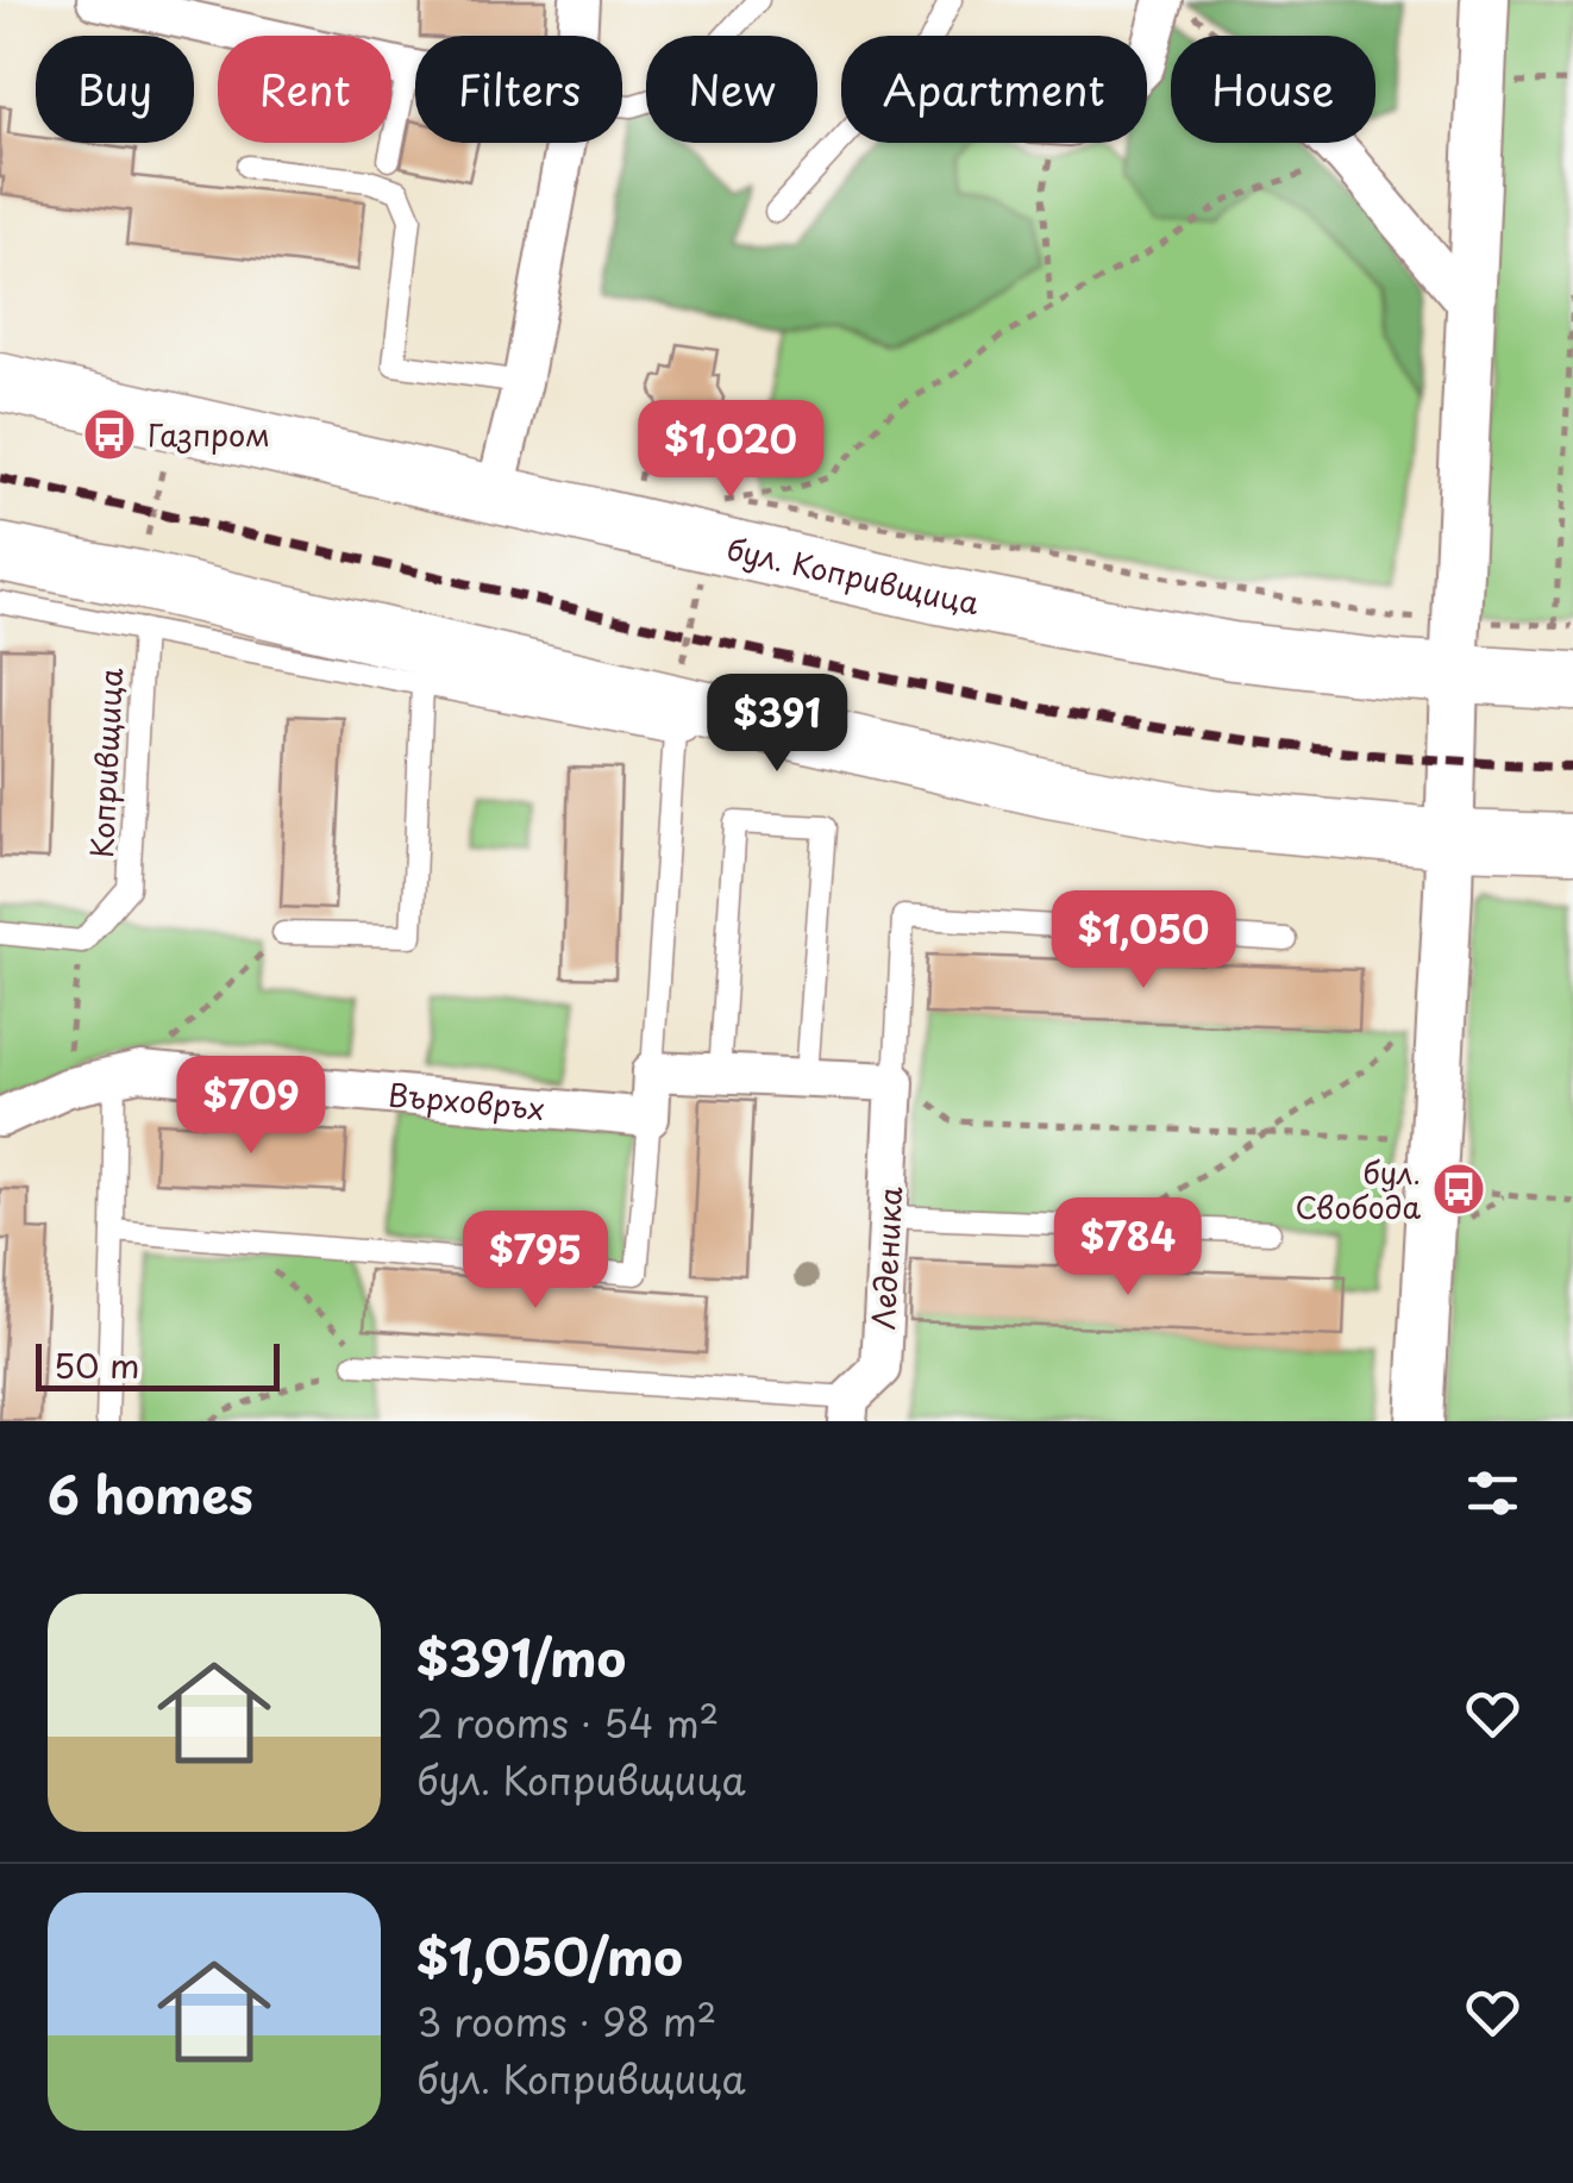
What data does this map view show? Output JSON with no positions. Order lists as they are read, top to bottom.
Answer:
{
  "streets": {
    "main road": ["бул. Копривщица"],
    "street": ["Върховръх", "Леденика"],
    "lane": ["Копривщица"]
  },
  "places": {
    "bus stop": ["Газпром", "бул. Свобода"]
  },
  "scale_bar": "50 m",
  "page": {
    "chip": [
      "Buy",
      "Rent",
      "Filters",
      "New",
      "Apartment",
      "House"
    ],
    "price": [
      "$1,020",
      "$391",
      "$1,050",
      "$709",
      "$784",
      "$795"
    ],
    "scale": "50 m",
    "heading": "6 homes",
    "list": [
      {
        "name": "$391/mo",
        "note": "2 rooms · 54 m² · бул. Копривщица"
      },
      {
        "name": "$1,050/mo",
        "note": "3 rooms · 98 m² · бул. Копривщица"
      }
    ]
  }
}
